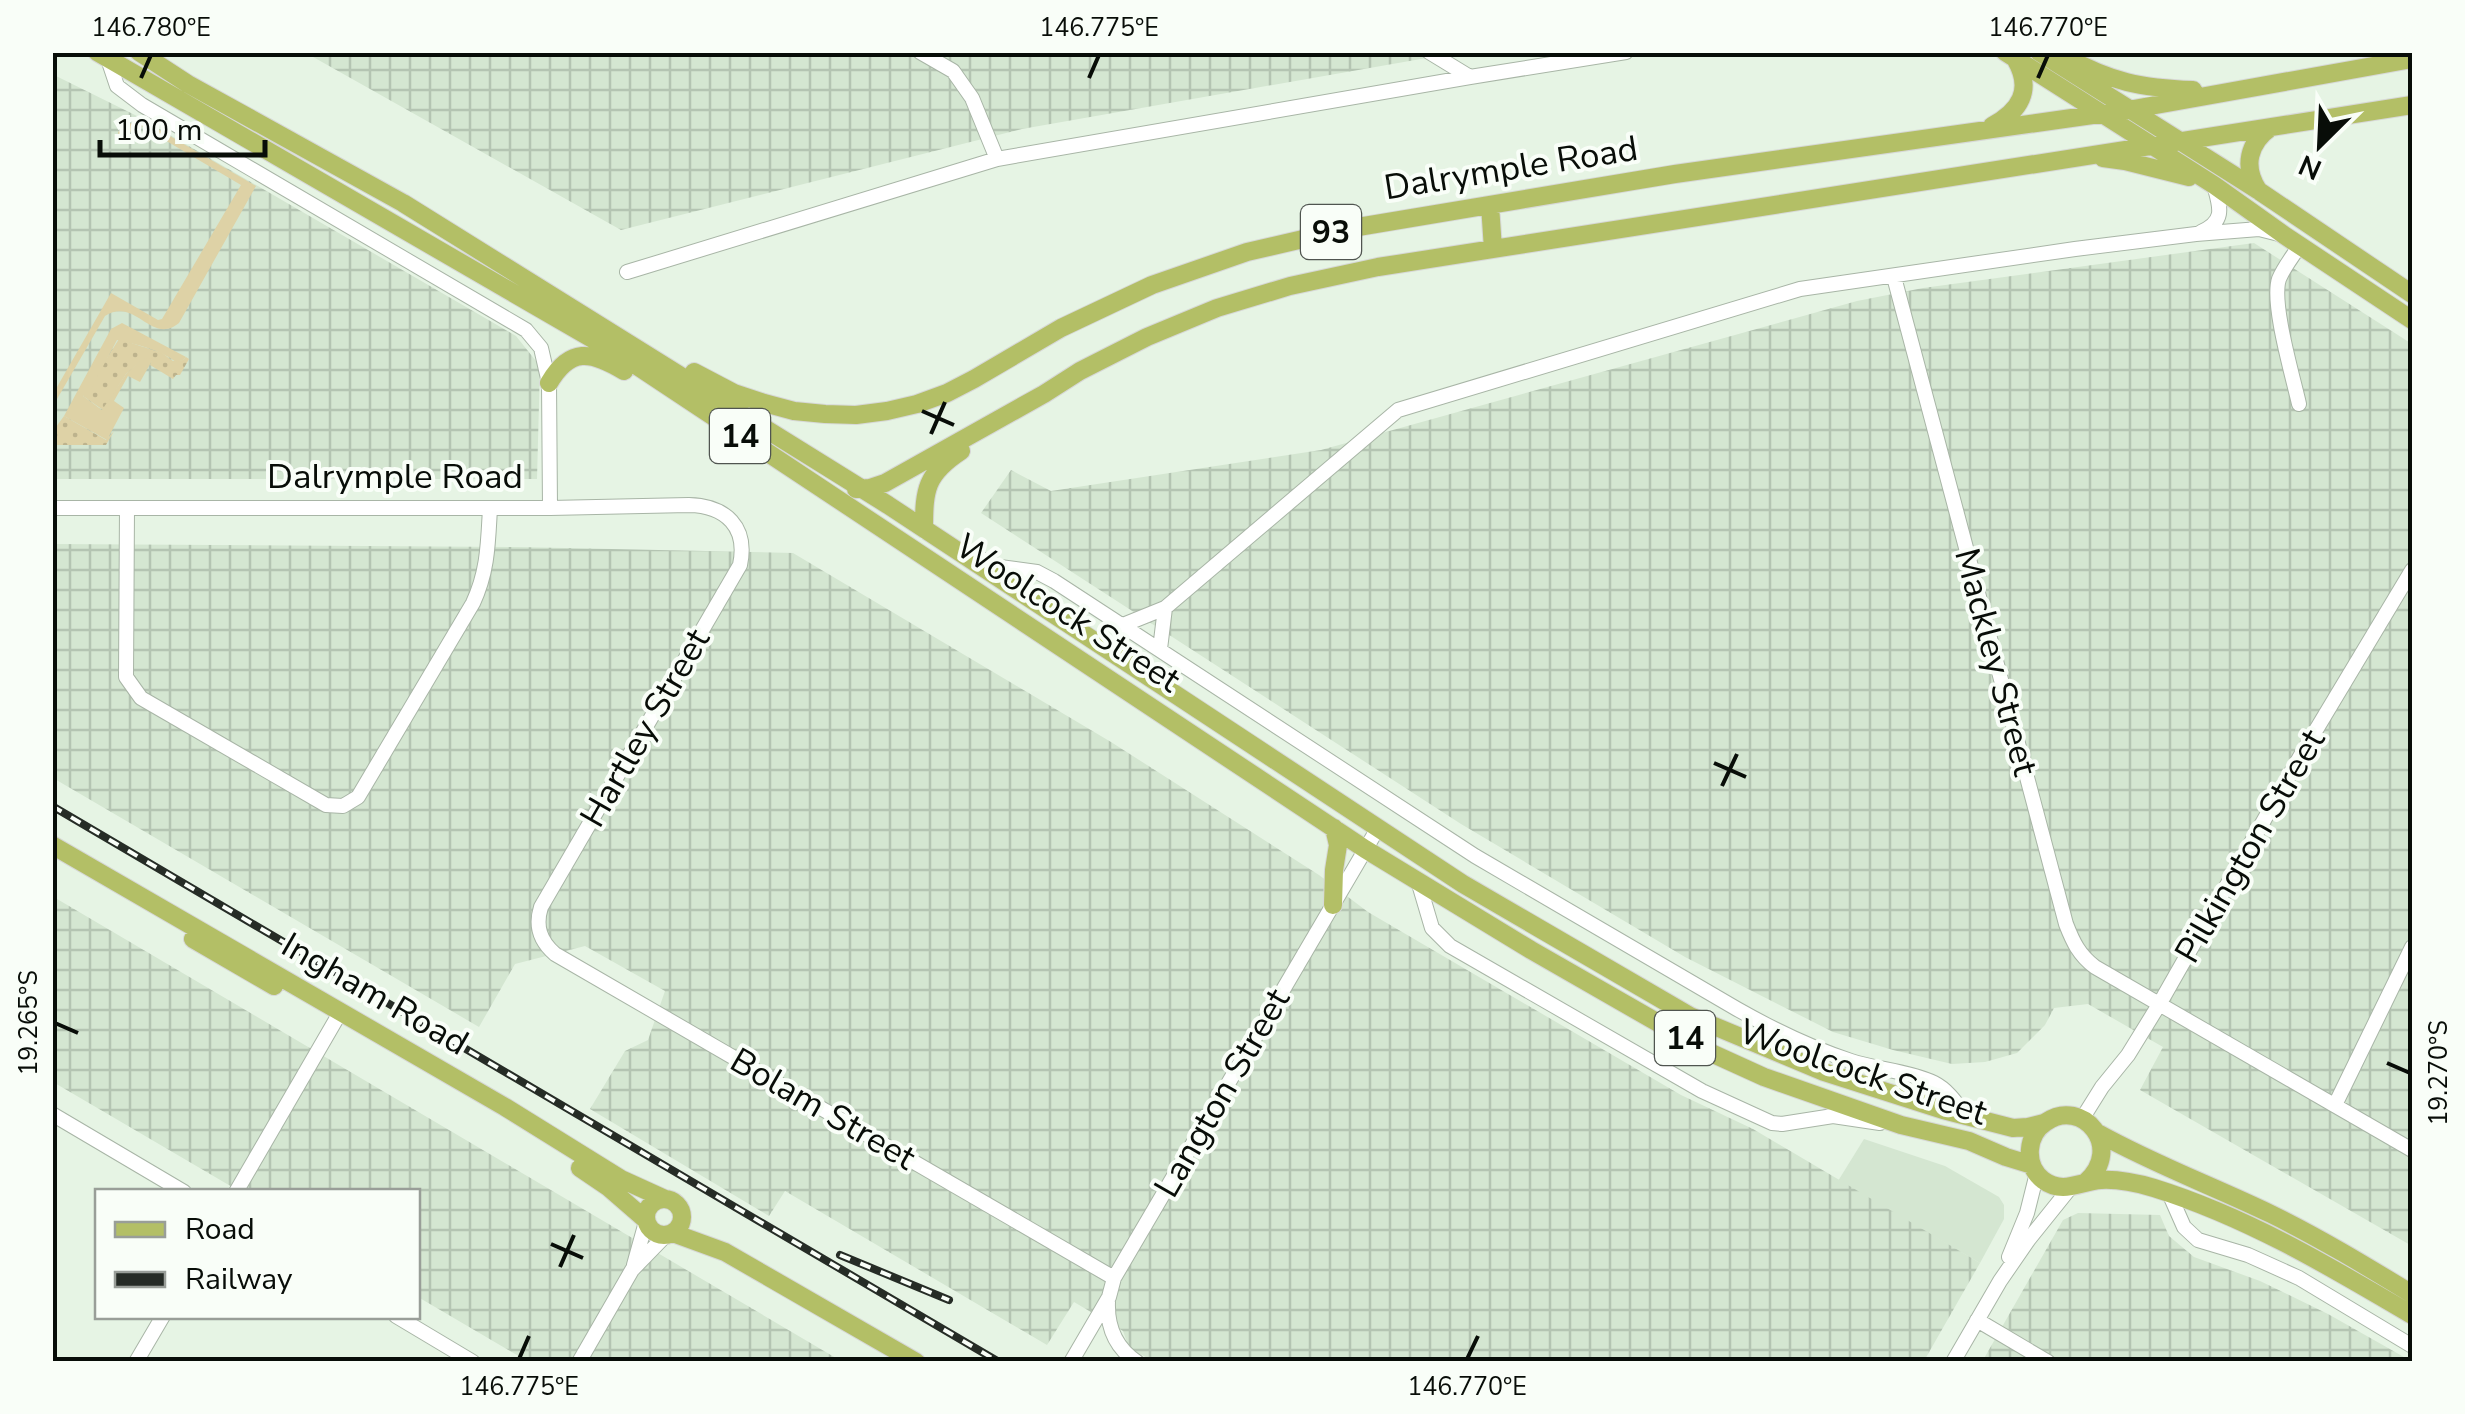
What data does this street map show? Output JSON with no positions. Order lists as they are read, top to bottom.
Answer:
{
  "streets": {
    "main road": [
      "Dalrymple Road",
      "93",
      "14",
      "Woolcock Street",
      "Ingham Road"
    ],
    "street": [
      "Mackley Street",
      "Hartley Street",
      "Pilkington Street",
      "Langton Street",
      "Bolam Street"
    ]
  },
  "crossings": [
    ["Dalrymple Road", "Woolcock Street"],
    ["Dalrymple Road", "Hartley Street"],
    ["93", "Woolcock Street"],
    ["14", "Woolcock Street"],
    ["14", "Pilkington Street"],
    ["Woolcock Street", "Pilkington Street"],
    ["Woolcock Street", "Langton Street"],
    ["Mackley Street", "Pilkington Street"],
    ["Hartley Street", "Bolam Street"],
    ["Langton Street", "Bolam Street"]
  ],
  "legend": ["Road", "Railway"],
  "scale_bar": "100 m",
  "north": "bottom left",
  "coordinates": [
    "146.780°E",
    "146.775°E",
    "146.770°E",
    "19.265°S",
    "19.270°S"
  ]
}
